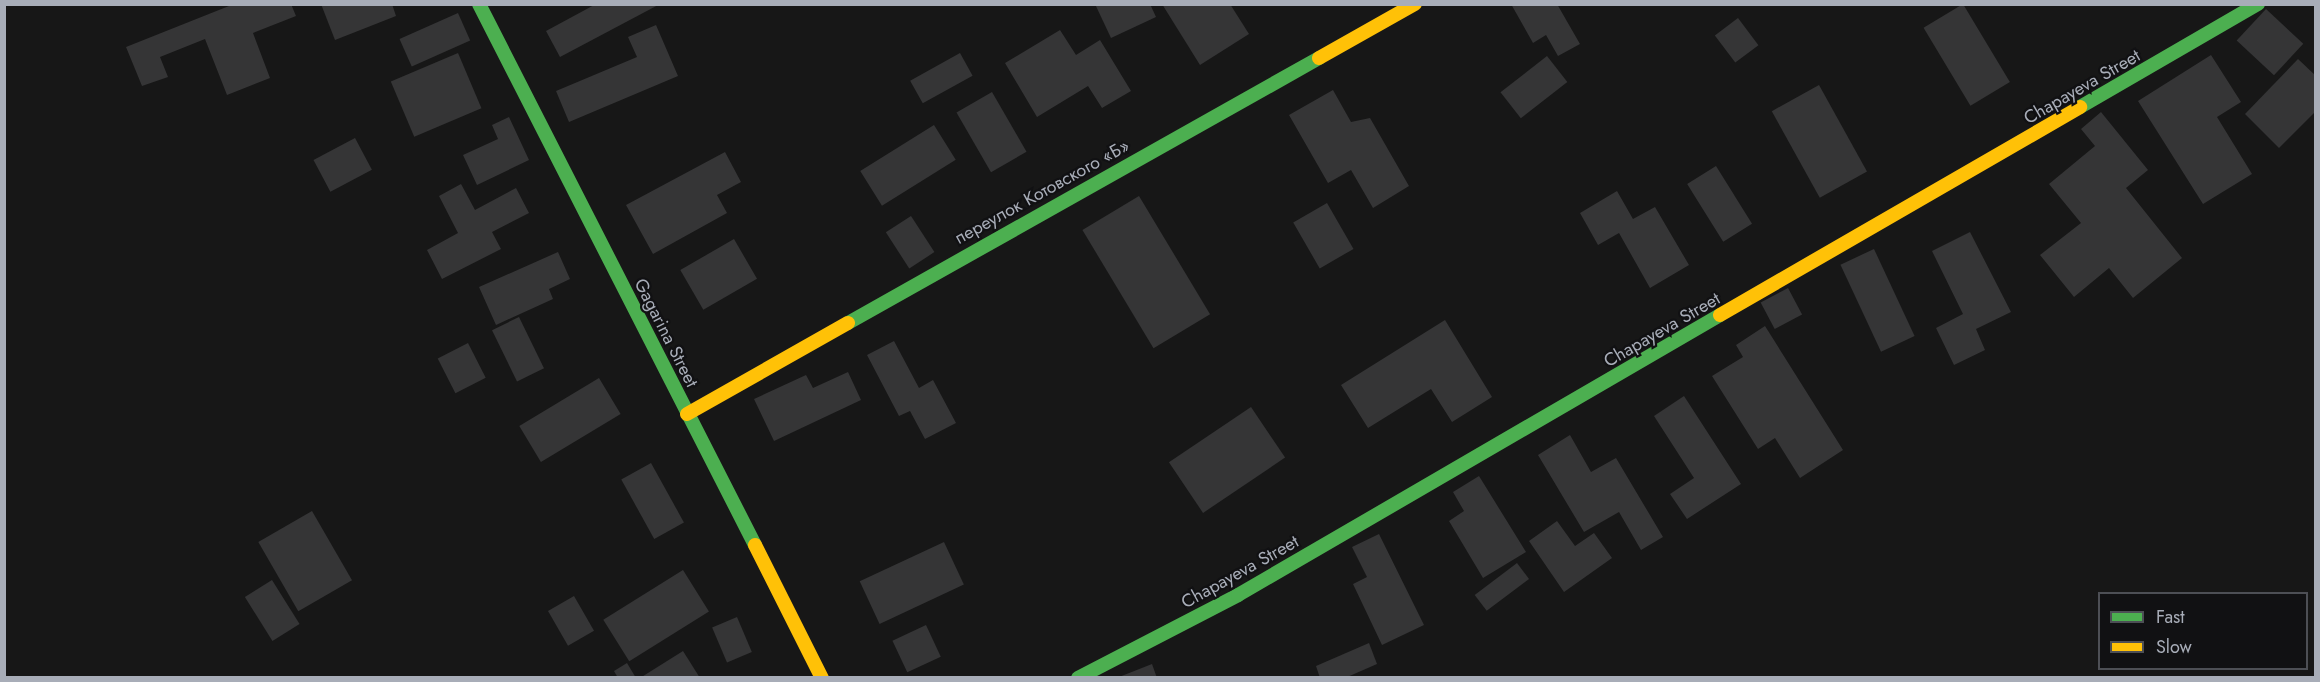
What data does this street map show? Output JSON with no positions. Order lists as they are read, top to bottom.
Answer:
{
  "streets": {
    "street": ["Chapayeva Street", "переулок Котовского «Б»", "Gagarina Street"]
  },
  "crossings": [
    ["переулок Котовского «Б»", "Gagarina Street"]
  ],
  "legend": ["Fast", "Slow"]
}
